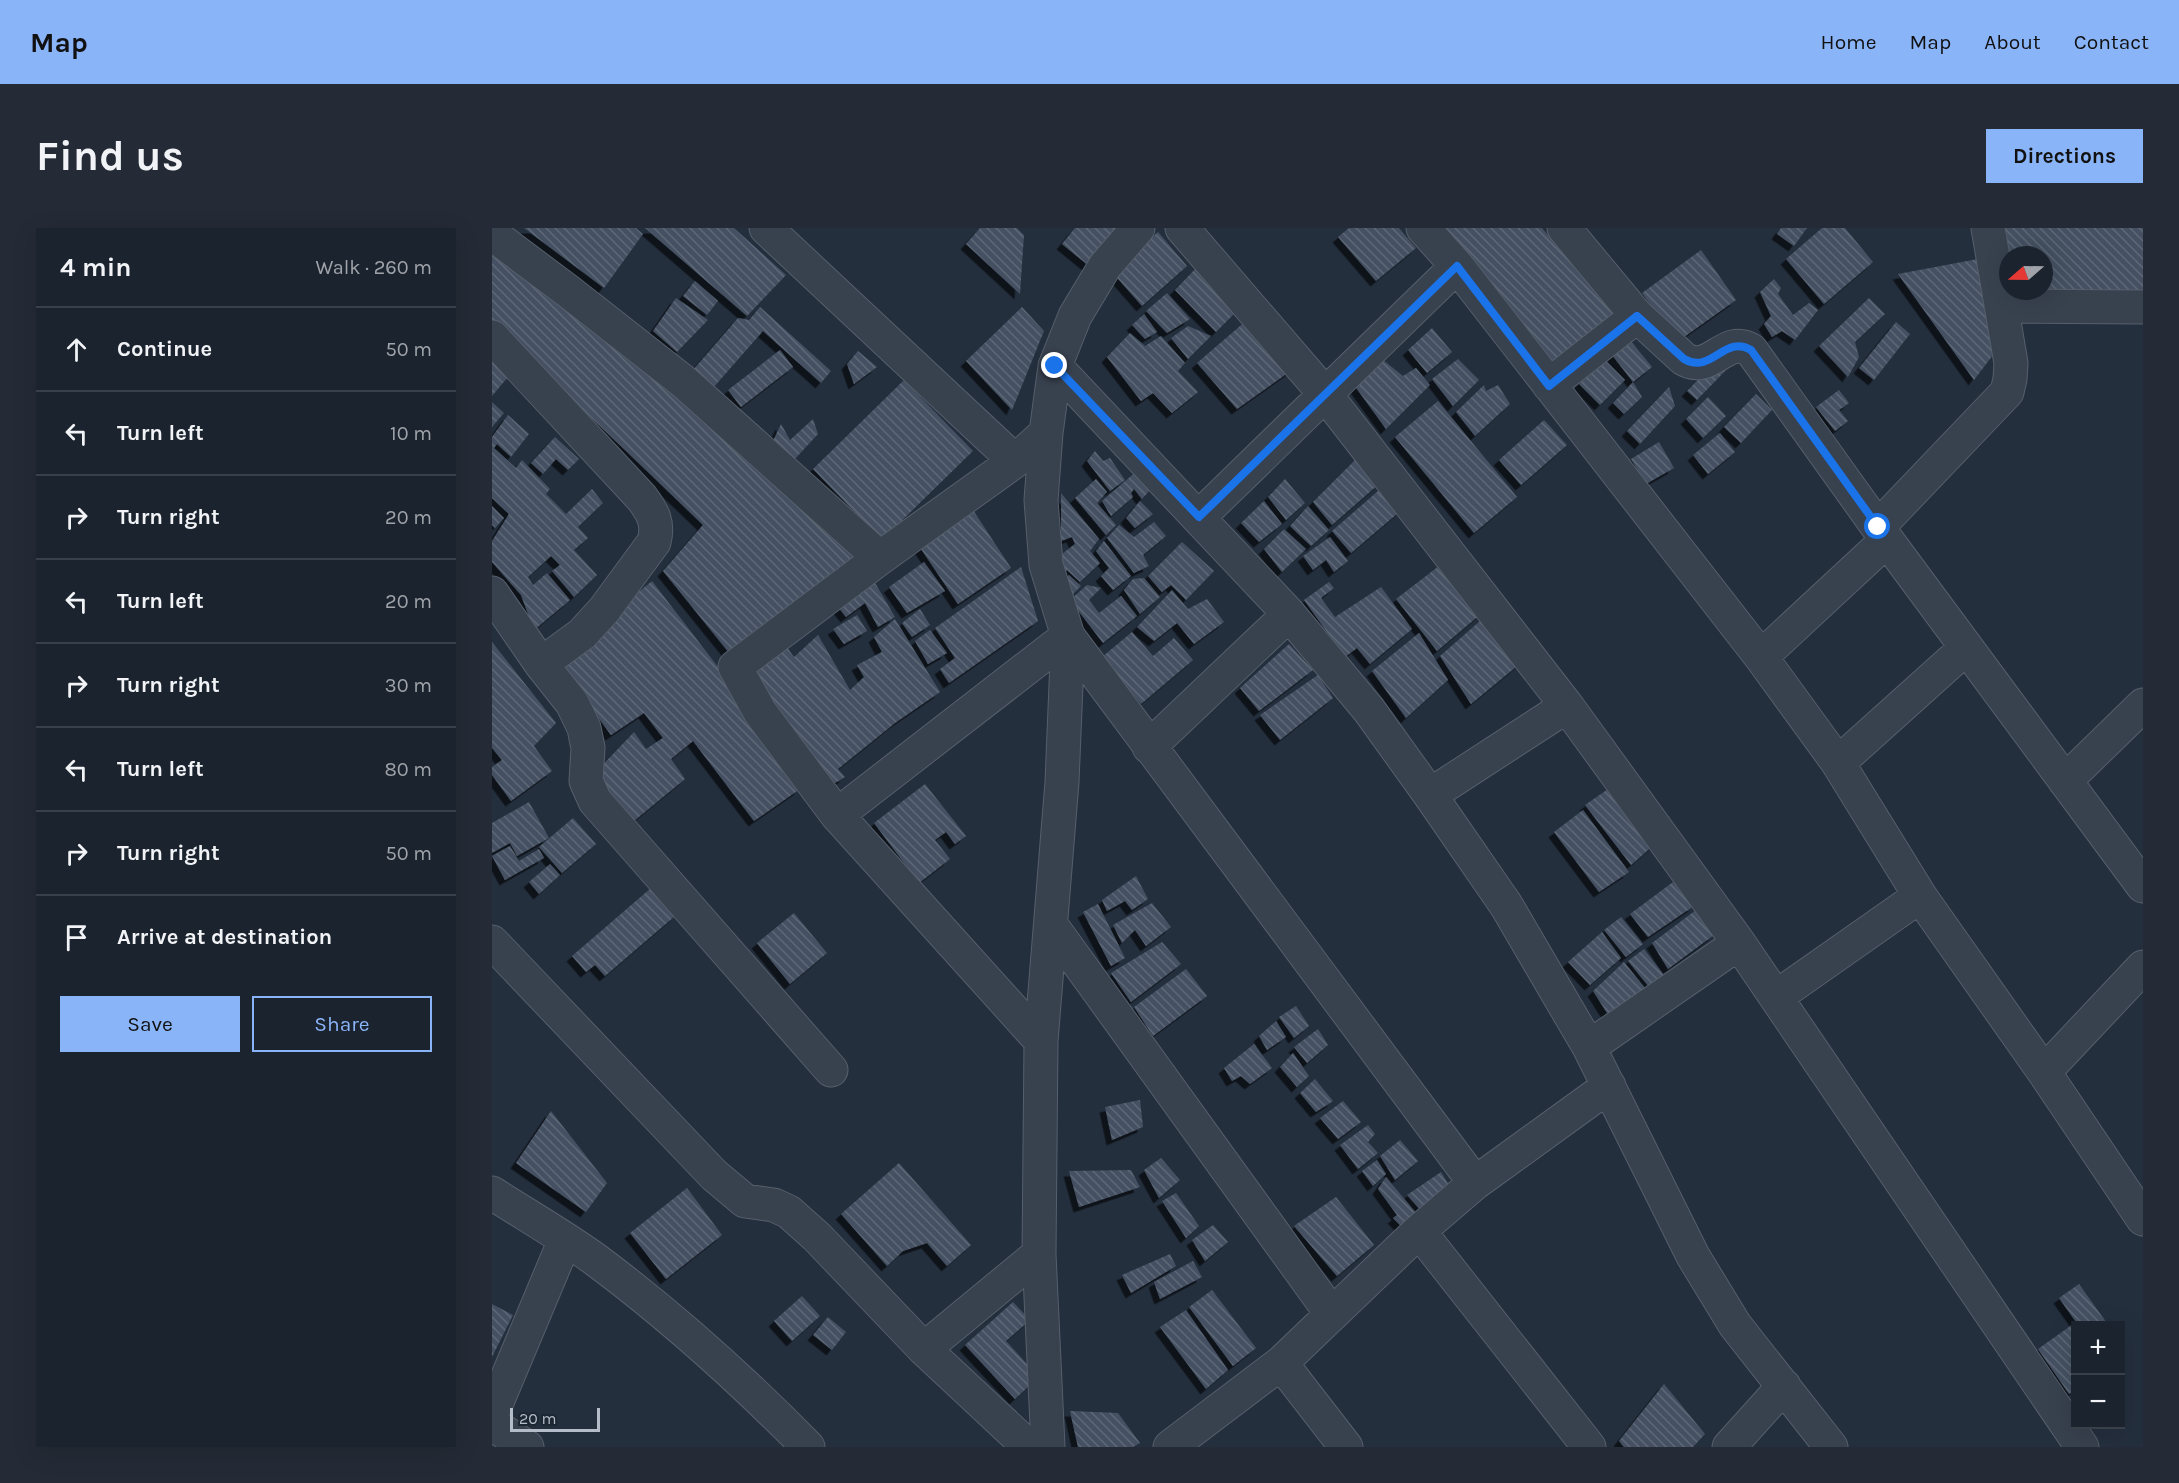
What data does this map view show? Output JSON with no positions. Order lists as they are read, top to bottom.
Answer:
{
  "scale_bar": "20 m",
  "north": "left",
  "page": {
    "header": "Map",
    "nav": [
      "Home",
      "Map",
      "About",
      "Contact"
    ],
    "buttons": [
      "Directions",
      ["Save", "Share"]
    ],
    "title": "Find us",
    "heading": ["4 min", "Walk · 260 m"],
    "list": [
      ["Continue", "50 m"],
      ["Turn left", "10 m"],
      ["Turn right", "20 m"],
      ["Turn left", "20 m"],
      ["Turn right", "30 m"],
      ["Turn left", "80 m"],
      ["Turn right", "50 m"],
      "Arrive at destination"
    ],
    "map_buttons": ["+", "−"],
    "scale": "20 m"
  }
}
